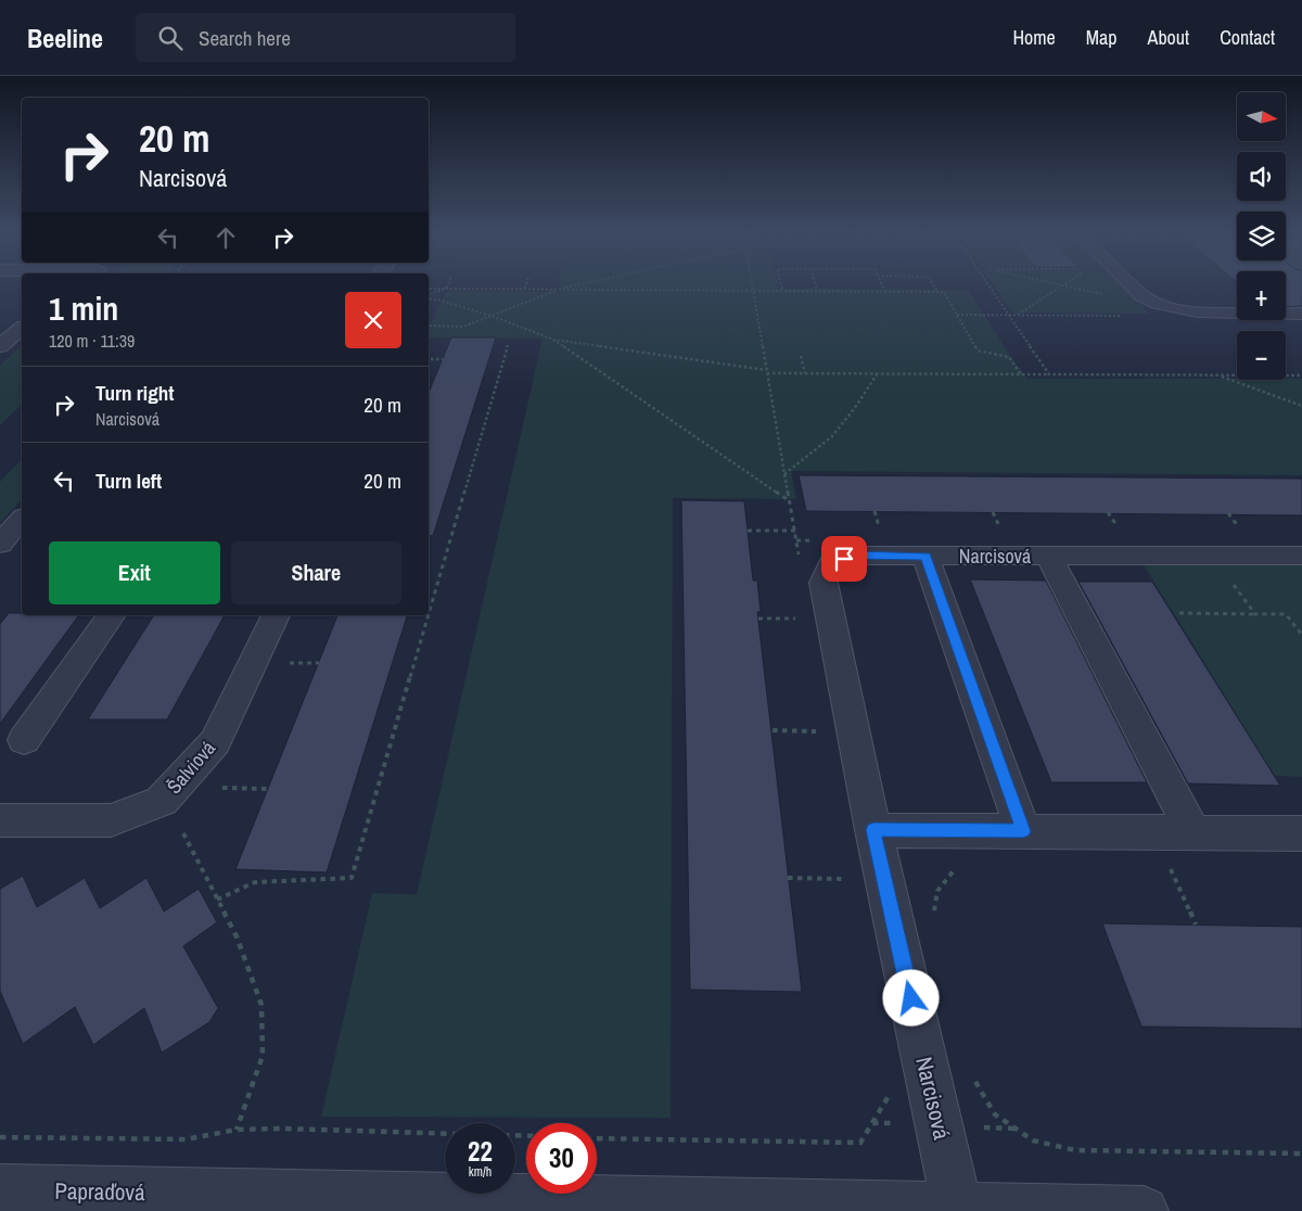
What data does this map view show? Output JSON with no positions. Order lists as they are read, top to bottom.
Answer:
{
  "streets": {
    "street": ["Narcisová", "Šalviová", "Papraďová"]
  },
  "crossings": [
    ["Narcisová", "Papraďová"]
  ],
  "north": "right",
  "page": {
    "header": "Beeline",
    "search": "Search here",
    "nav": [
      "Home",
      "Map",
      "About",
      "Contact"
    ],
    "map_buttons": ["+", "−"],
    "turn": ["20 m", "Narcisová"],
    "heading": ["1 min", "120 m · 11:39"],
    "list": [
      {
        "name": "Turn right",
        "note": "Narcisová",
        "value": "20 m"
      },
      {
        "name": "Turn left",
        "value": "20 m"
      }
    ],
    "buttons": ["Exit", "Share"],
    "speed": "22 km/h",
    "limit": "30"
  }
}
